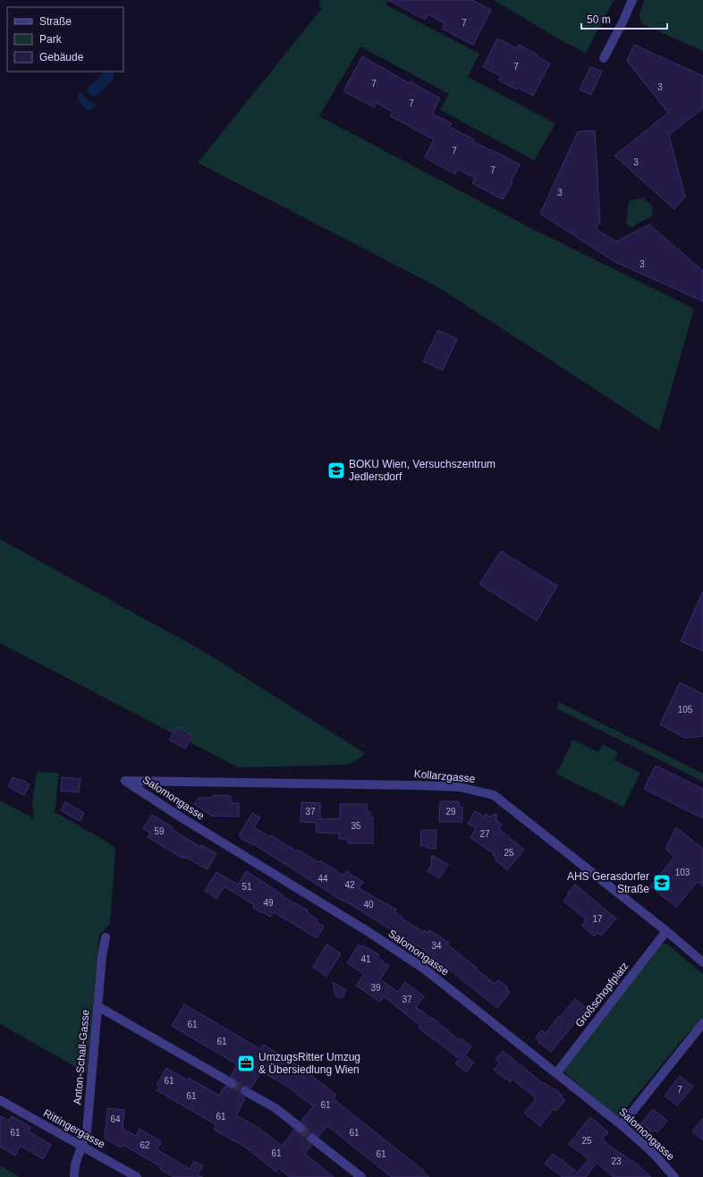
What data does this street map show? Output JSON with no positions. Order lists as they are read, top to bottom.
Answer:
{
  "streets": {
    "street": [
      "Kollarzgasse",
      "Salomongasse",
      "Großschopfplatz",
      "Anton-Schall-Gasse",
      "Rittingergasse"
    ]
  },
  "crossings": [
    ["Kollarzgasse", "Salomongasse"],
    ["Kollarzgasse", "Großschopfplatz"],
    ["Salomongasse", "Großschopfplatz"],
    ["Anton-Schall-Gasse", "Rittingergasse"]
  ],
  "places": {
    "school or university": ["BOKU Wien, Versuchszentrum Jedlersdorf", "AHS Gerasdorfer Straße"],
    "office": ["UmzugsRitter Umzug & Übersiedlung Wien"]
  },
  "house_numbers": [
    "7",
    "7",
    "7",
    "3",
    "7",
    "7",
    "3",
    "7",
    "3",
    "3",
    "105",
    "37",
    "29",
    "35",
    "59",
    "27",
    "25",
    "103",
    "44",
    "42",
    "51",
    "49",
    "40",
    "17",
    "34",
    "41",
    "39",
    "37",
    "61",
    "61",
    "61",
    "7",
    "61",
    "61",
    "61",
    "64",
    "61",
    "61",
    "25",
    "62",
    "61",
    "61",
    "23"
  ],
  "legend": ["Straße", "Park", "Gebäude"],
  "scale_bar": "50 m"
}
